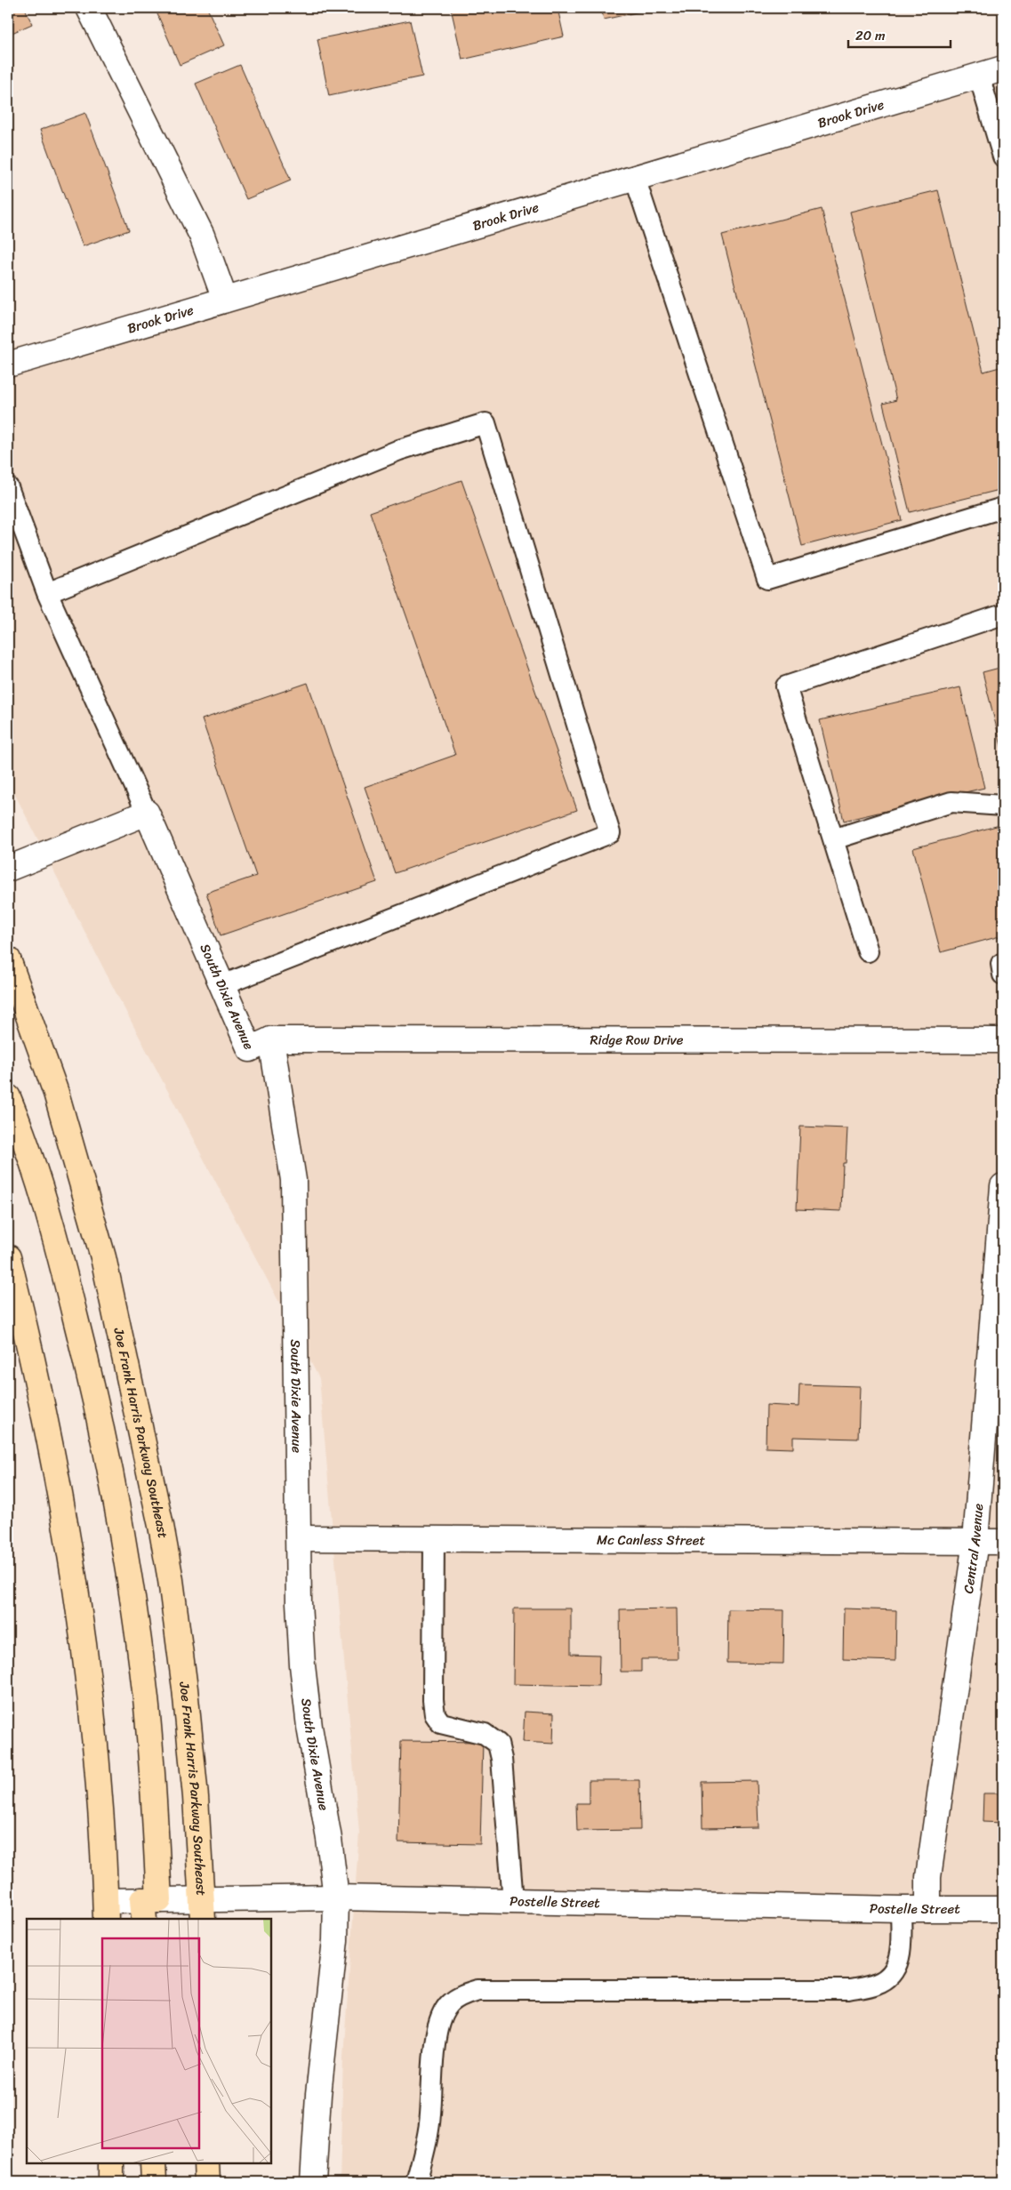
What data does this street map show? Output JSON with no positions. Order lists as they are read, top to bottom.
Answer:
{
  "streets": {
    "main road": ["Joe Frank Harris Parkway Southeast"],
    "street": [
      "Brook Drive",
      "South Dixie Avenue",
      "Ridge Row Drive",
      "Mc Canless Street",
      "Central Avenue",
      "Postelle Street"
    ]
  },
  "crossings": [
    ["South Dixie Avenue", "Ridge Row Drive"],
    ["South Dixie Avenue", "Mc Canless Street"],
    ["South Dixie Avenue", "Postelle Street"],
    ["Joe Frank Harris Parkway Southeast", "Postelle Street"],
    ["Mc Canless Street", "Central Avenue"],
    ["Central Avenue", "Postelle Street"]
  ],
  "scale_bar": "20 m"
}
